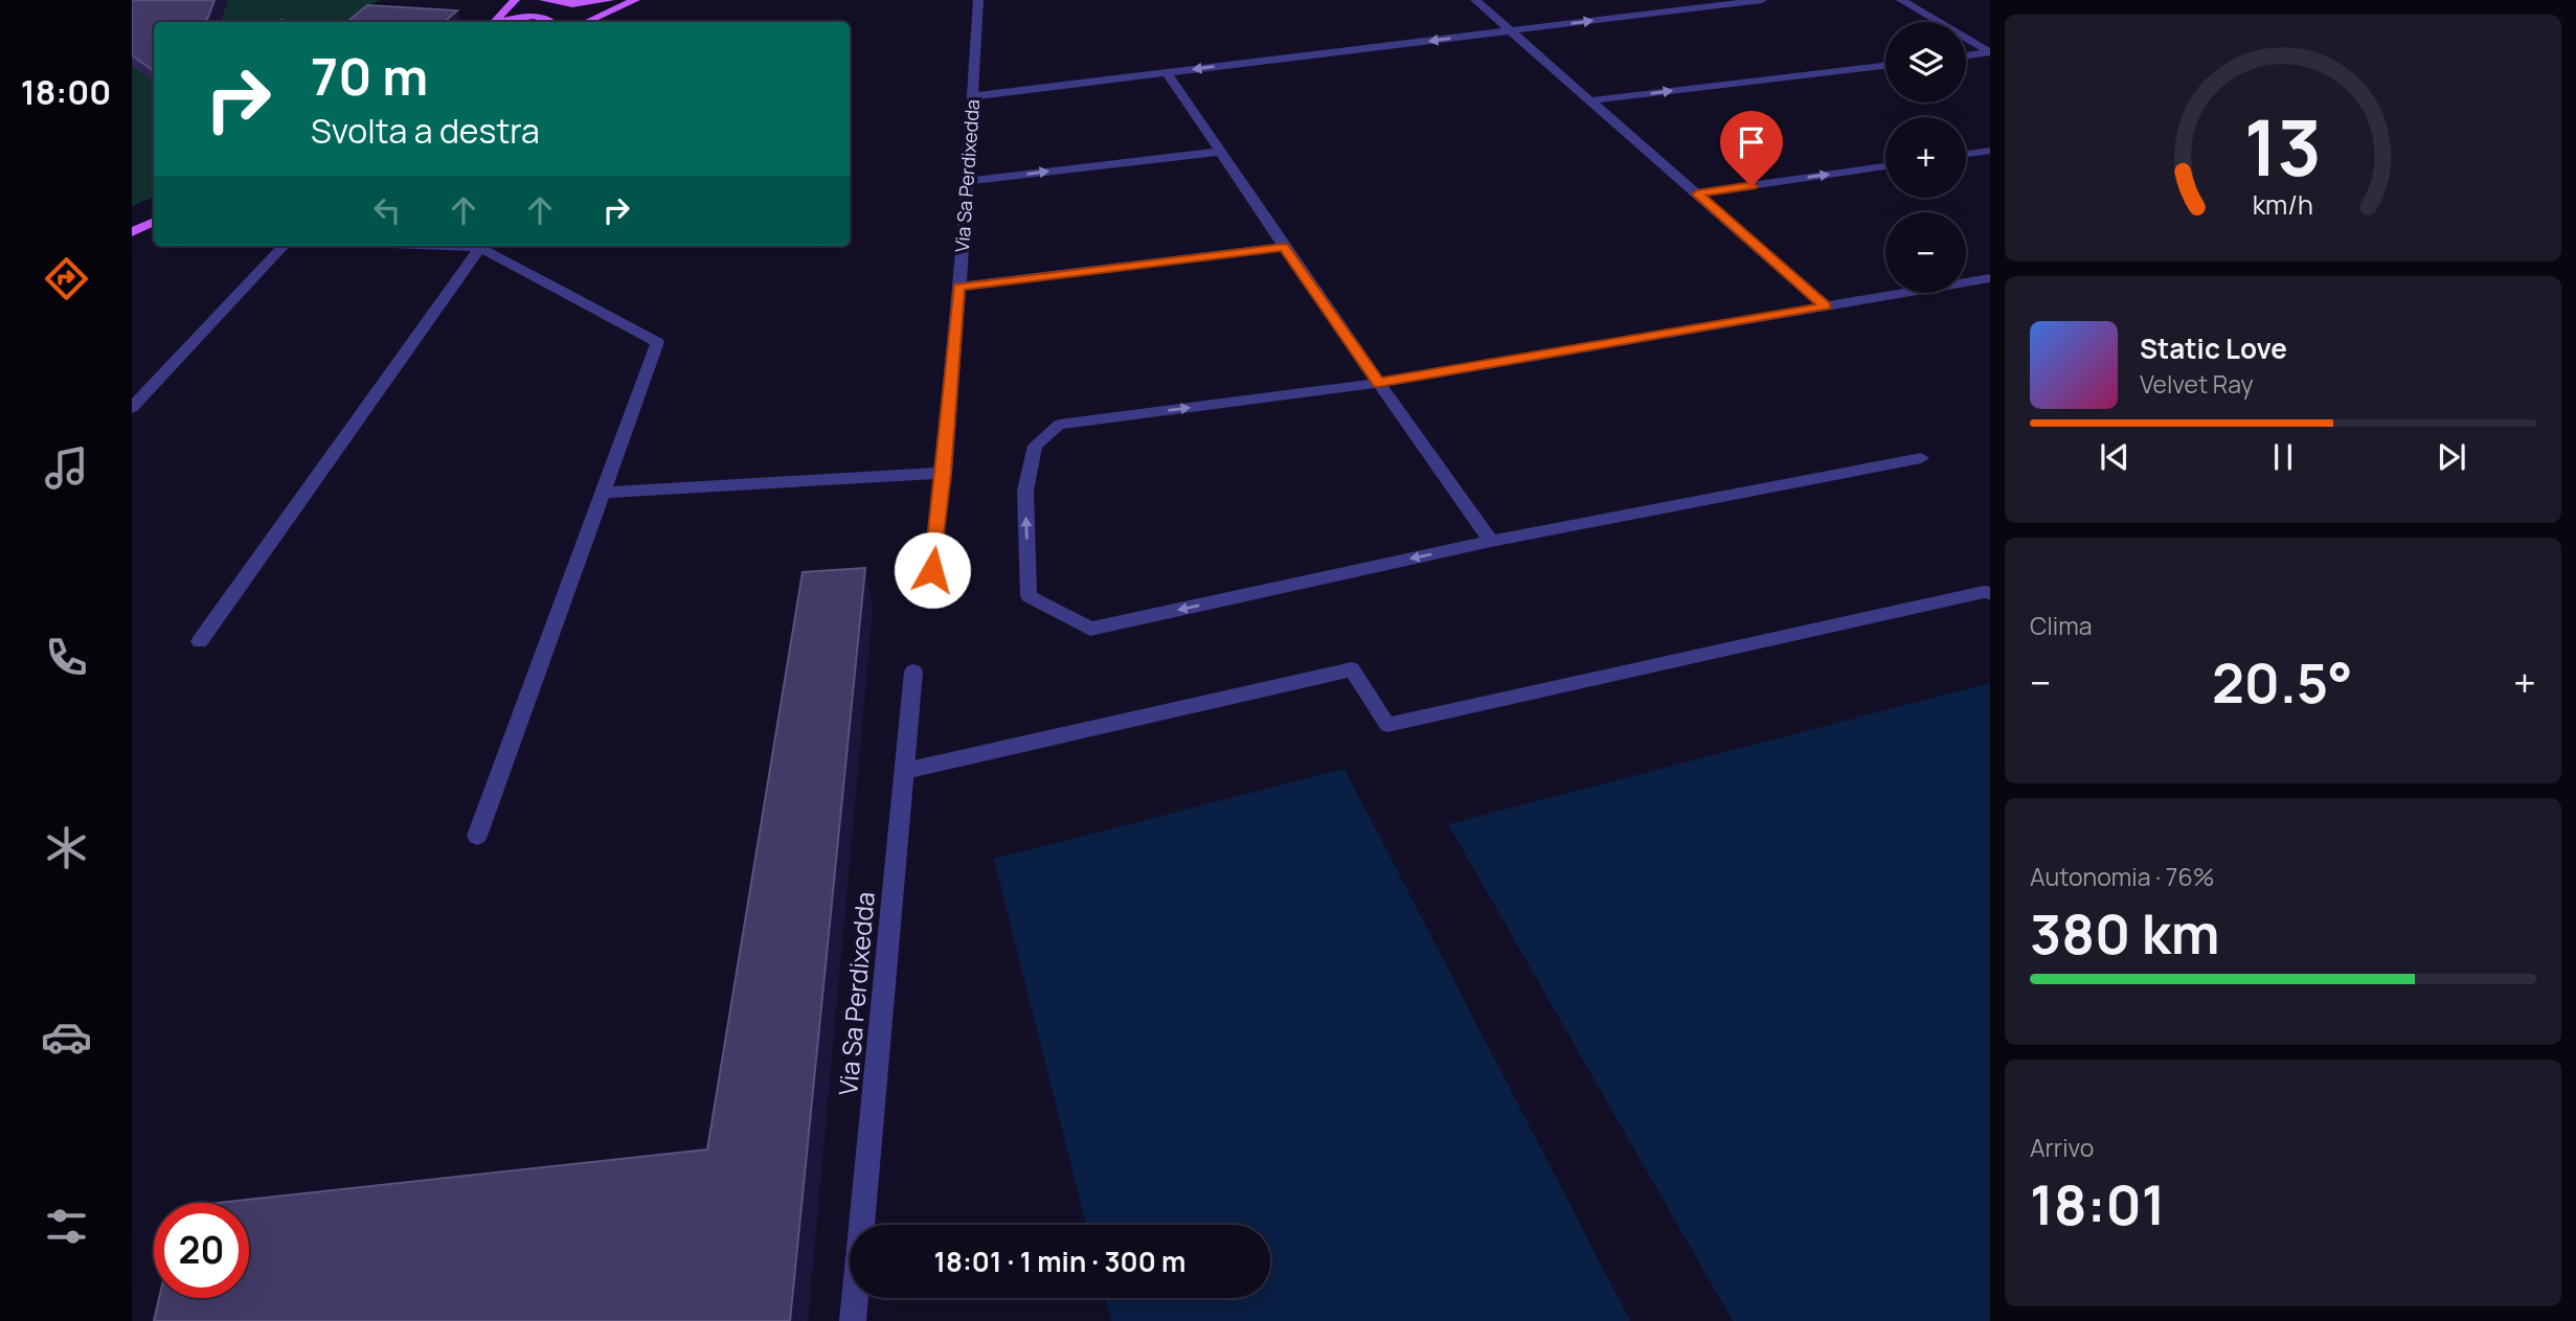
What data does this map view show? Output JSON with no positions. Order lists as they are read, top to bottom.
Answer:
{
  "streets": {
    "street": ["Via Sa Perdixedda"]
  },
  "page": {
    "tabs": "18:00",
    "map_buttons": ["+", "−"],
    "turn": ["70 m", "Svolta a destra"],
    "song": ["Static Love", "Velvet Ray"],
    "tile": [
      "Clima",
      ["Autonomia · 76%", "380 km"],
      ["Arrivo", "18:01"]
    ],
    "heat": ["−", "20.5°", "+"],
    "limit": "20",
    "trip": "18:01 · 1 min · 300 m",
    "gauge": ["13", "km/h"]
  }
}
